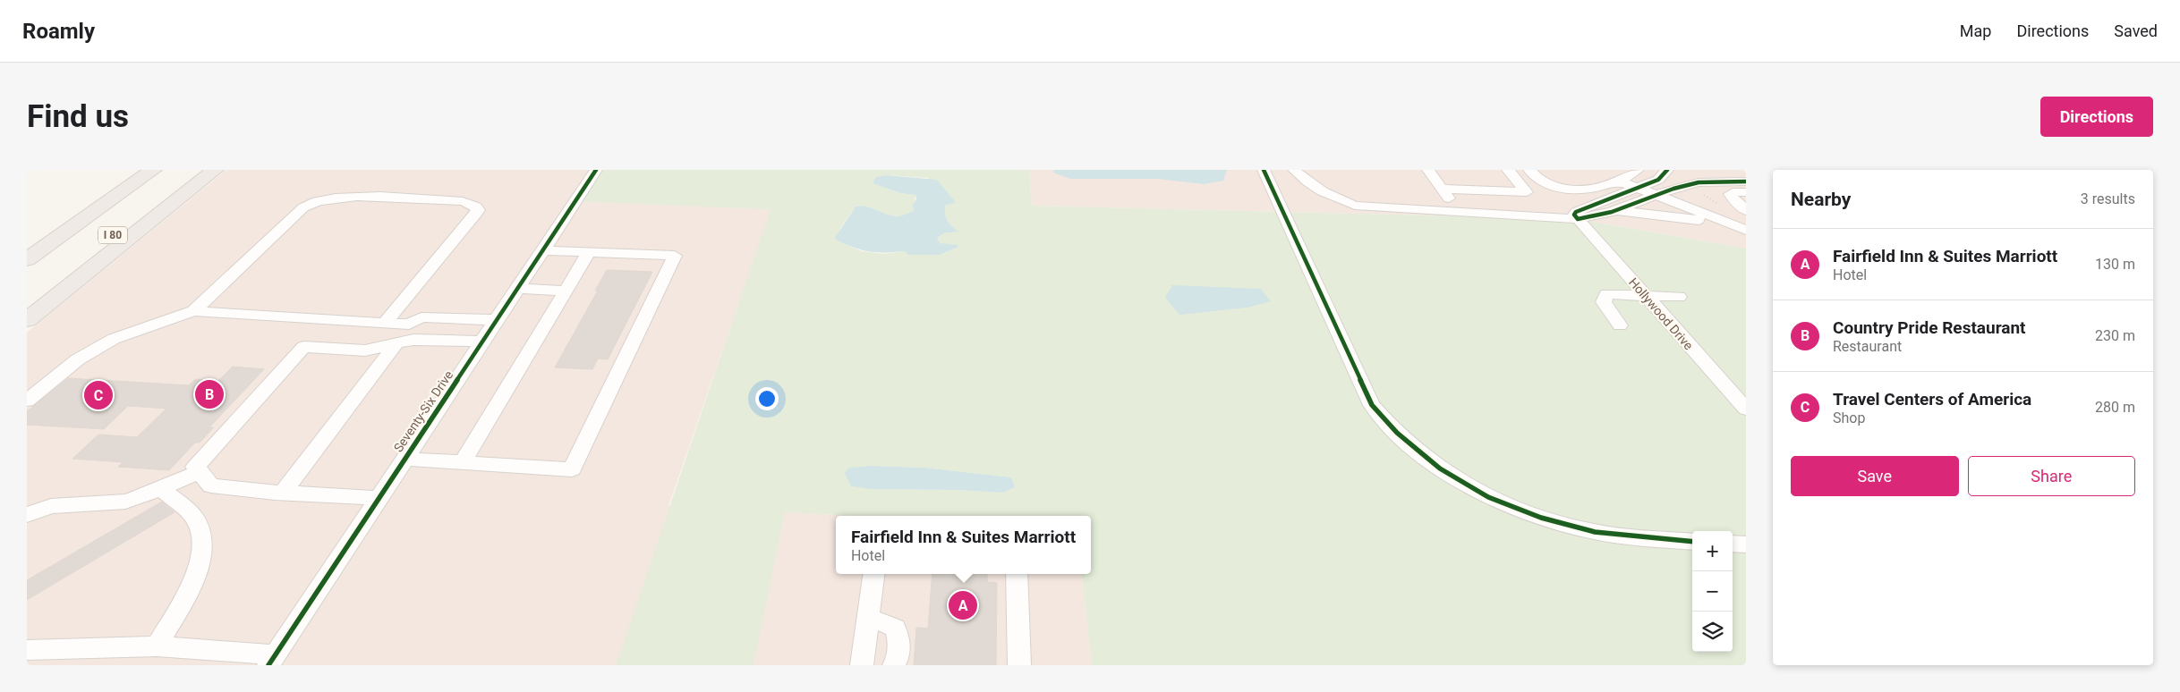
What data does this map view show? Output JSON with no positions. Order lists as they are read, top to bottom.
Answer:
{
  "streets": {
    "highway": ["I 80"],
    "street": ["Hollywood Drive", "Seventy-Six Drive"]
  },
  "page": {
    "header": "Roamly",
    "nav": ["Map", "Directions", "Saved"],
    "buttons": [
      "Directions",
      ["Save", "Share"]
    ],
    "title": "Find us",
    "heading": ["Nearby", "3 results"],
    "list": [
      {
        "mark": "A",
        "name": "Fairfield Inn & Suites Marriott",
        "note": "Hotel",
        "value": "130 m"
      },
      {
        "mark": "B",
        "name": "Country Pride Restaurant",
        "note": "Restaurant",
        "value": "230 m"
      },
      {
        "mark": "C",
        "name": "Travel Centers of America",
        "note": "Shop",
        "value": "280 m"
      }
    ],
    "pins": ["B", "C", "A"],
    "popup": ["Fairfield Inn & Suites Marriott", "Hotel"],
    "map_buttons": ["+", "−"]
  }
}
